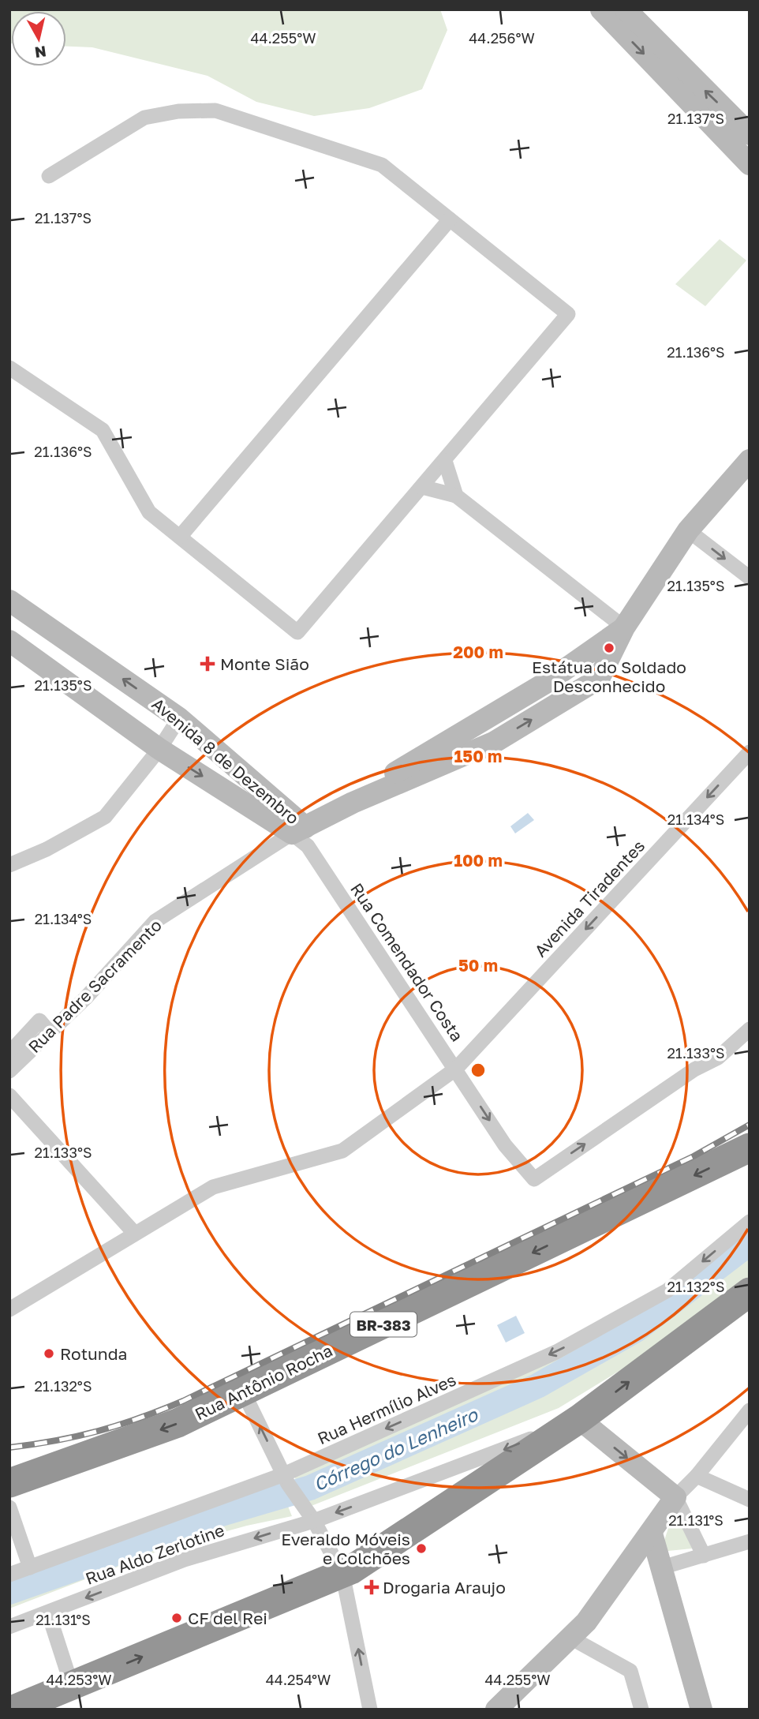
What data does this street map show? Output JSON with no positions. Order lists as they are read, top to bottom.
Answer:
{
  "streets": {
    "highway": ["BR-383", "Rua Antônio Rocha"],
    "main road": ["Avenida 8 de Dezembro", "Rua Padre Sacramento"],
    "street": [
      "Avenida Tiradentes",
      "Rua Comendador Costa",
      "Rua Hermílio Alves",
      "Rua Aldo Zerlotine"
    ]
  },
  "crossings": [
    ["Avenida 8 de Dezembro", "Rua Comendador Costa"],
    ["Avenida 8 de Dezembro", "Rua Padre Sacramento"],
    ["Avenida Tiradentes", "Rua Comendador Costa"],
    ["Rua Comendador Costa", "Rua Padre Sacramento"]
  ],
  "one_way": ["Avenida Tiradentes", "Rua Hermílio Alves", "Rua Aldo Zerlotine"],
  "water": ["Córrego do Lenheiro"],
  "places": {
    "other": [
      "Estátua do Soldado Desconhecido",
      "Rotunda",
      "Everaldo Móveis e Colchões",
      "CF del Rei"
    ],
    "health": ["Monte Sião", "Drogaria Araujo"]
  },
  "north": "bottom",
  "coordinates": [
    "44.255°W",
    "44.256°W",
    "21.137°S",
    "21.136°S",
    "21.135°S",
    "21.134°S",
    "21.133°S",
    "21.132°S",
    "21.131°S",
    "44.253°W",
    "44.254°W"
  ],
  "rings": [
    "200 m",
    "150 m",
    "100 m",
    "50 m"
  ]
}
